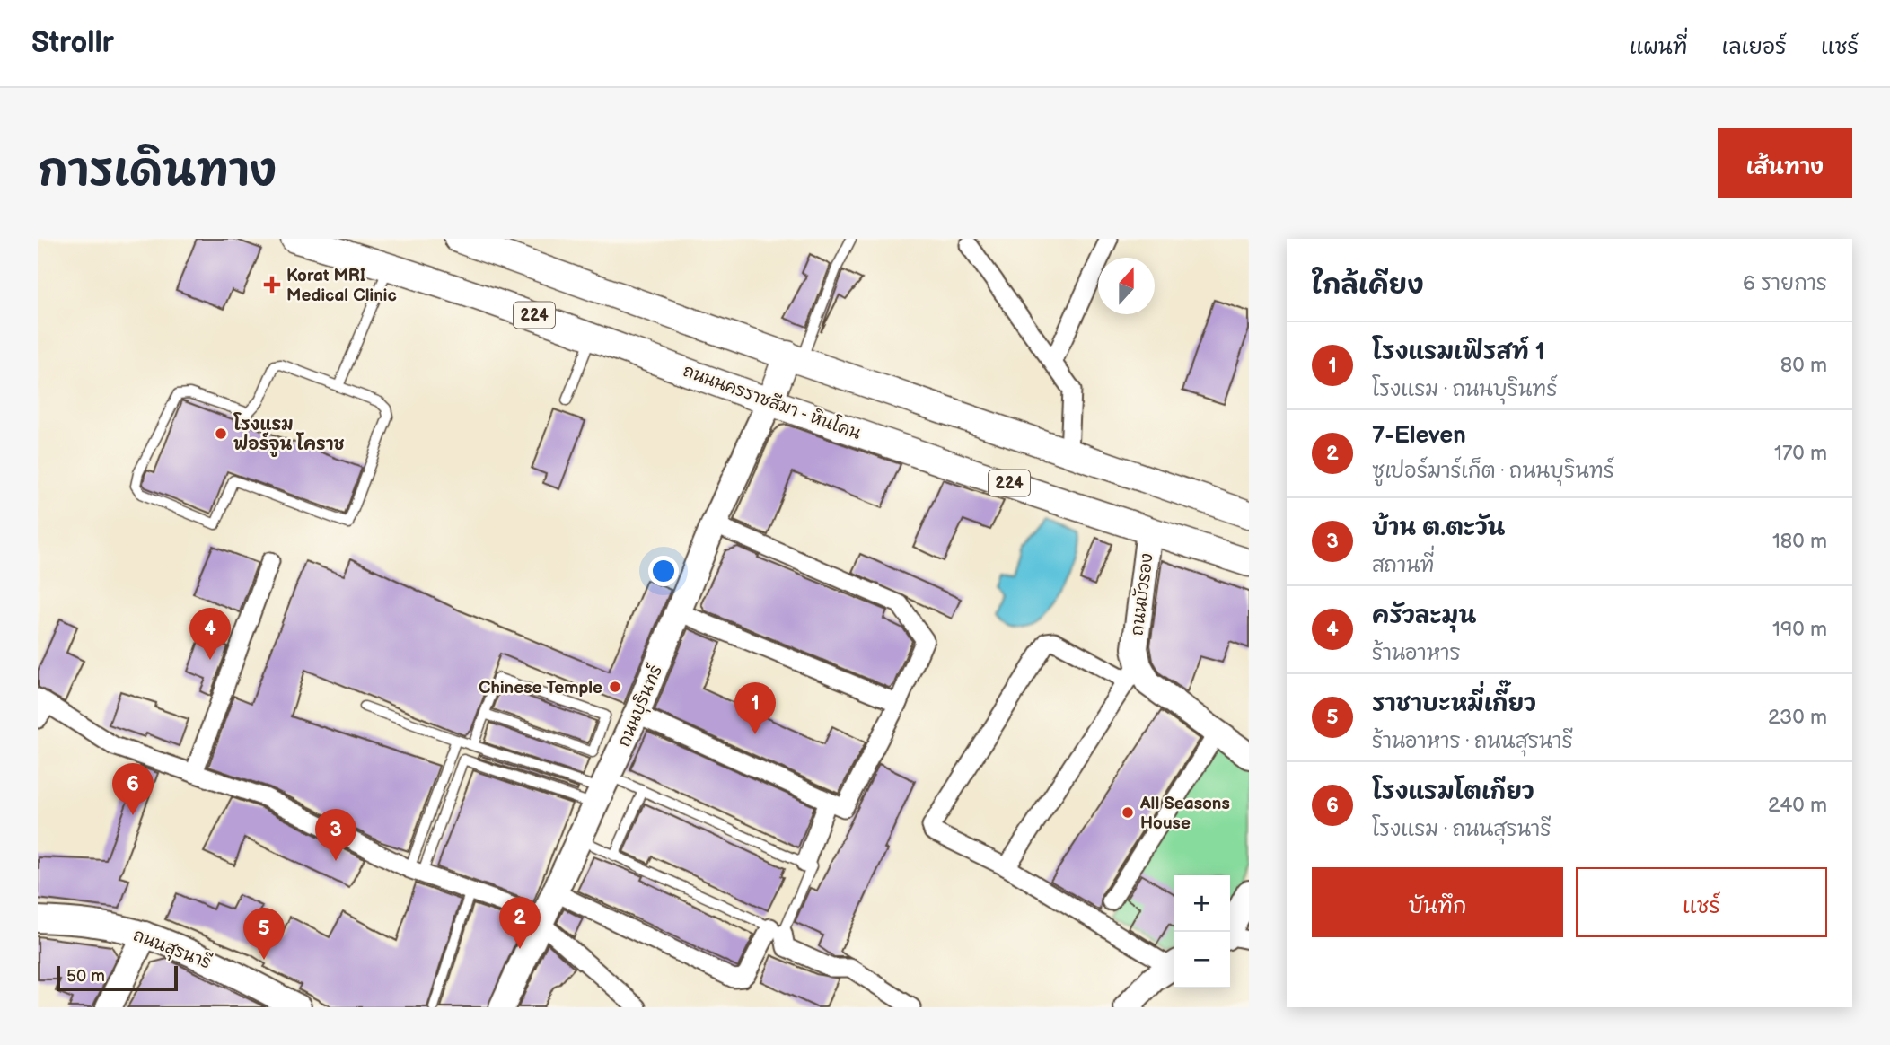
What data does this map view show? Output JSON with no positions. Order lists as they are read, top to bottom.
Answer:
{
  "streets": {
    "main road": ["224", "ถนนนครราชสีมา - หินโคน"],
    "street": ["ถนนบัวรอง", "ถนนบุรินทร์", "ถนนสุรนารี"]
  },
  "crossings": [
    ["ถนนนครราชสีมา - หินโคน", "ถนนบัวรอง"],
    ["ถนนนครราชสีมา - หินโคน", "ถนนบุรินทร์"]
  ],
  "places": {
    "health": ["Korat MRI Medical Clinic"],
    "other": ["โรงแรม ฟอร์จูน โคราช", "Chinese Temple", "All Seasons House"]
  },
  "scale_bar": "50 m",
  "north": "top",
  "page": {
    "header": "Strollr",
    "nav": ["แผนที่", "เลเยอร์", "แชร์"],
    "title": "การเดินทาง",
    "buttons": [
      "เส้นทาง",
      ["บันทึก", "แชร์"]
    ],
    "heading": ["ใกล้เคียง", "6 รายการ"],
    "list": [
      {
        "mark": "1",
        "name": "โรงแรมเฟิรสท์ 1",
        "note": "โรงแรม · ถนนบุรินทร์",
        "value": "80 m"
      },
      {
        "mark": "2",
        "name": "7-Eleven",
        "note": "ซูเปอร์มาร์เก็ต · ถนนบุรินทร์",
        "value": "170 m"
      },
      {
        "mark": "3",
        "name": "บ้าน ต.ตะวัน",
        "note": "สถานที่",
        "value": "180 m"
      },
      {
        "mark": "4",
        "name": "ครัวละมุน",
        "note": "ร้านอาหาร",
        "value": "190 m"
      },
      {
        "mark": "5",
        "name": "ราชาบะหมี่เกี๊ยว",
        "note": "ร้านอาหาร · ถนนสุรนารี",
        "value": "230 m"
      },
      {
        "mark": "6",
        "name": "โรงแรมโตเกียว",
        "note": "โรงแรม · ถนนสุรนารี",
        "value": "240 m"
      }
    ],
    "pins": [
      "4",
      "1",
      "6",
      "3",
      "2",
      "5"
    ],
    "map_buttons": ["+", "−"],
    "scale": "50 m"
  }
}
